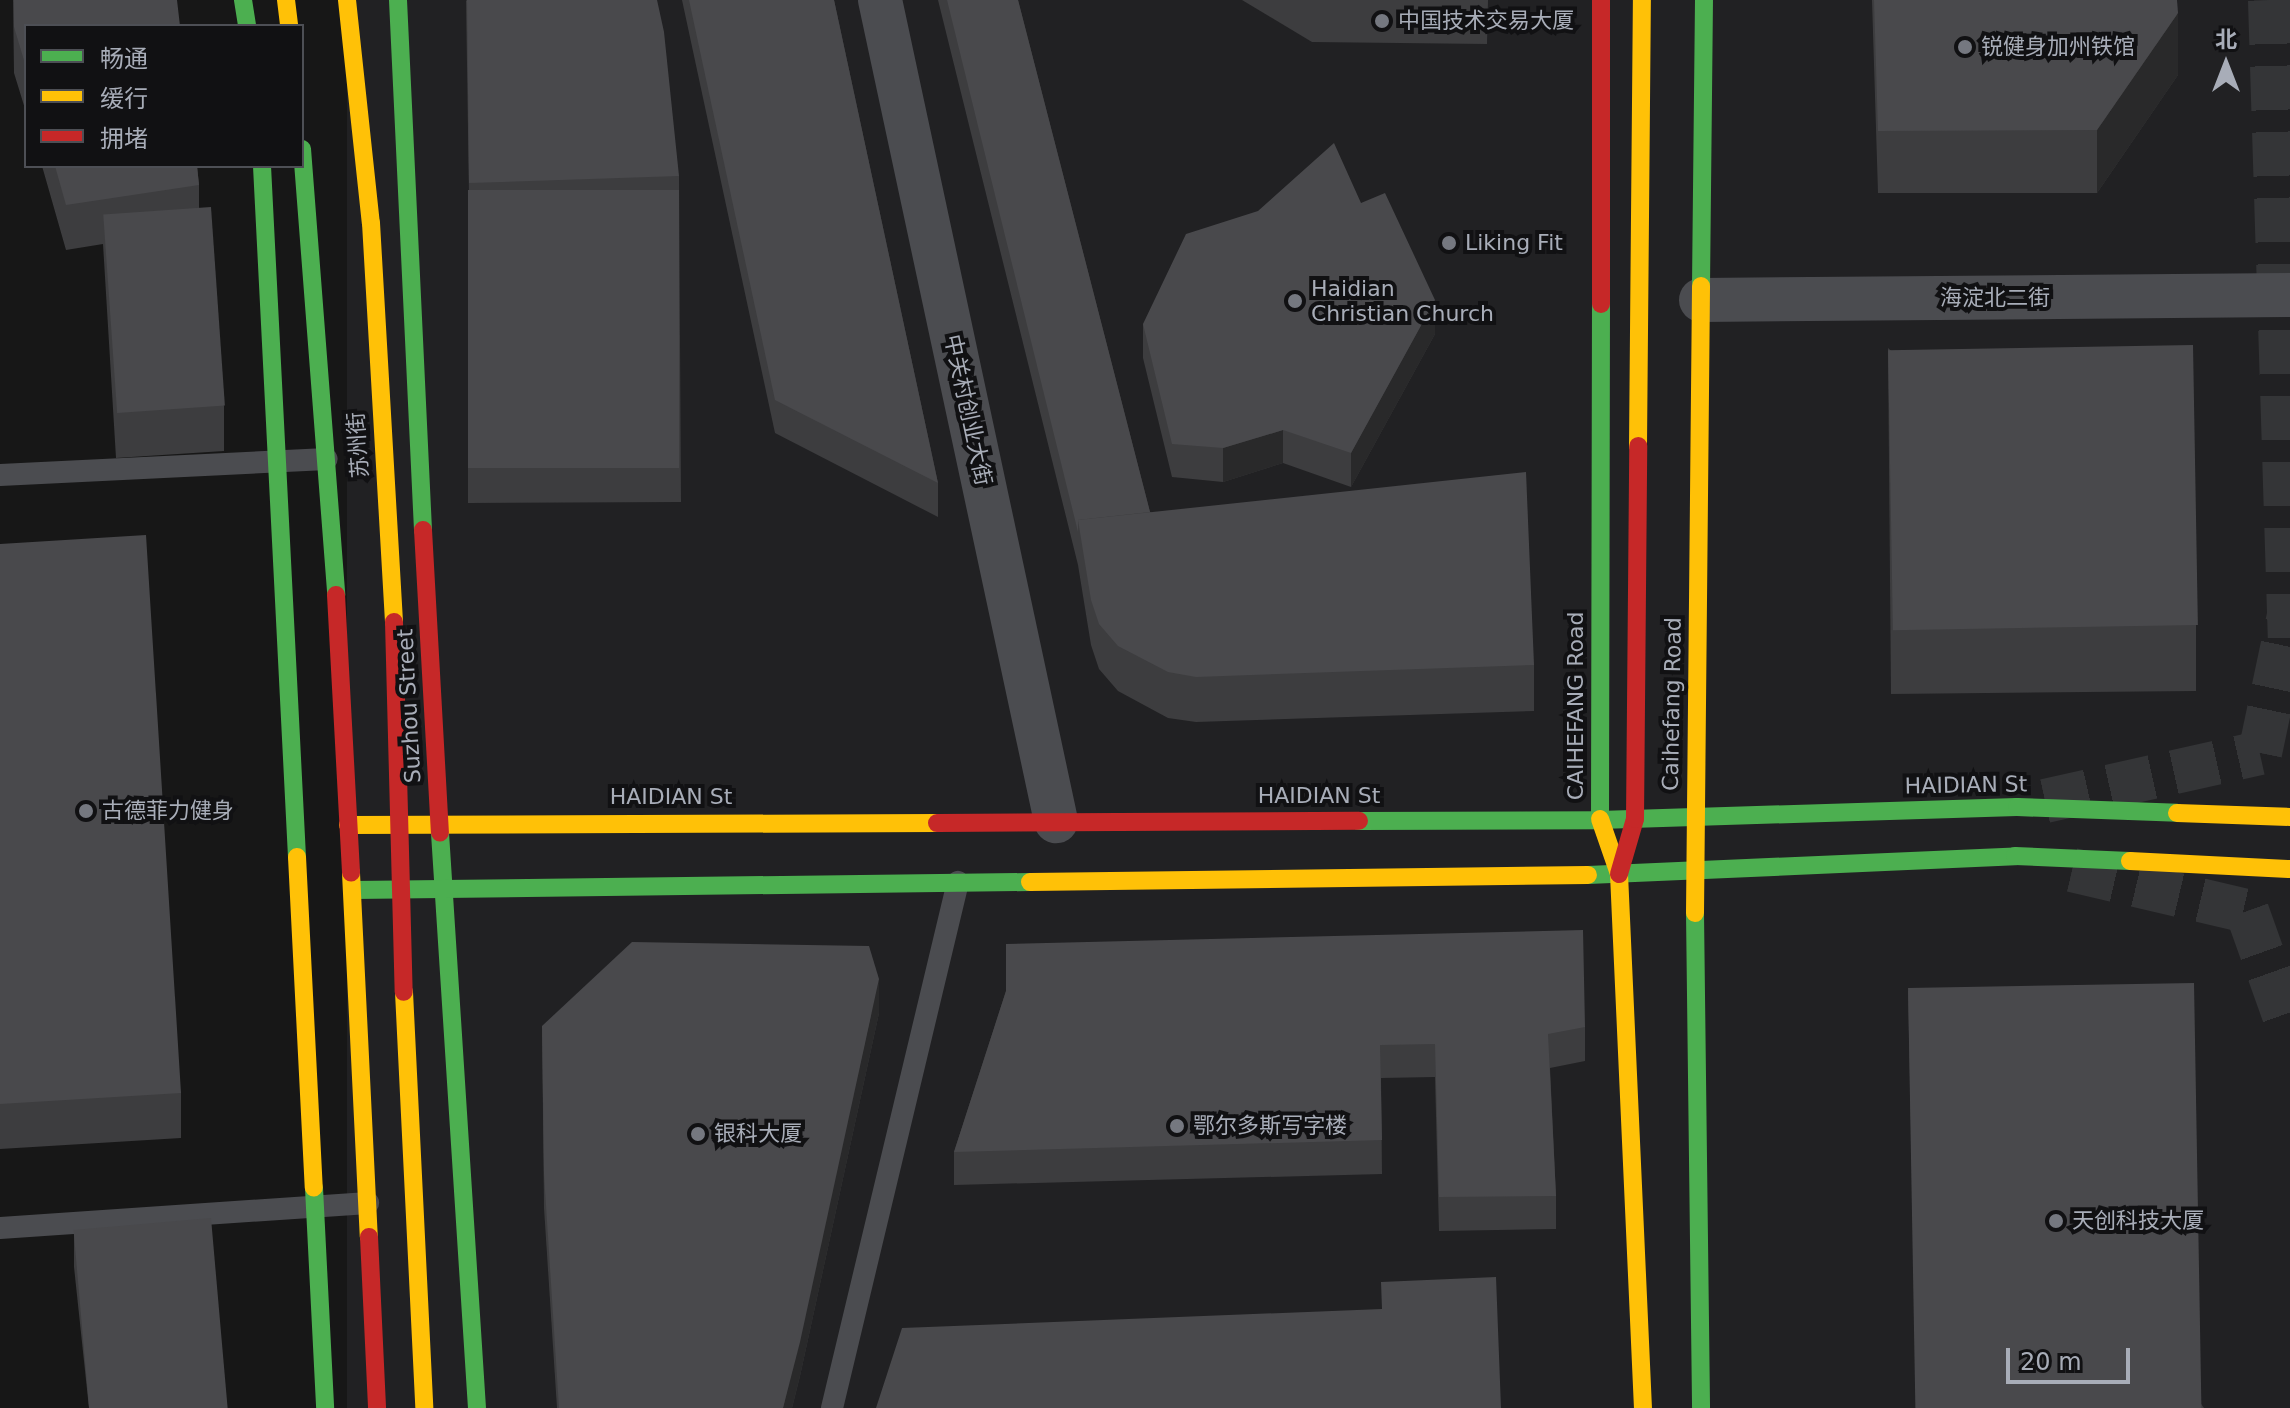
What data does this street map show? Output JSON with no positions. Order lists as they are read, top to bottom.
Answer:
{
  "streets": {
    "main road": [
      "苏州街",
      "Caihefang Road",
      "Suzhou Street",
      "CAIHEFANG Road",
      "HAIDIAN St"
    ],
    "street": ["海淀北二街", "中关村创业大街"]
  },
  "crossings": [
    ["海淀北二街", "Caihefang Road"],
    ["中关村创业大街", "HAIDIAN St"],
    ["苏州街", "HAIDIAN St"],
    ["Caihefang Road", "HAIDIAN St"],
    ["Suzhou Street", "HAIDIAN St"],
    ["CAIHEFANG Road", "HAIDIAN St"]
  ],
  "places": [
    "中国技术交易大厦",
    "锐健身加州铁馆",
    "Liking Fit",
    "Haidian Christian Church",
    "古德菲力健身",
    "鄂尔多斯写字楼",
    "银科大厦",
    "天创科技大厦"
  ],
  "legend": ["畅通", "缓行", "拥堵"],
  "scale_bar": "20 m",
  "north": "top"
}
